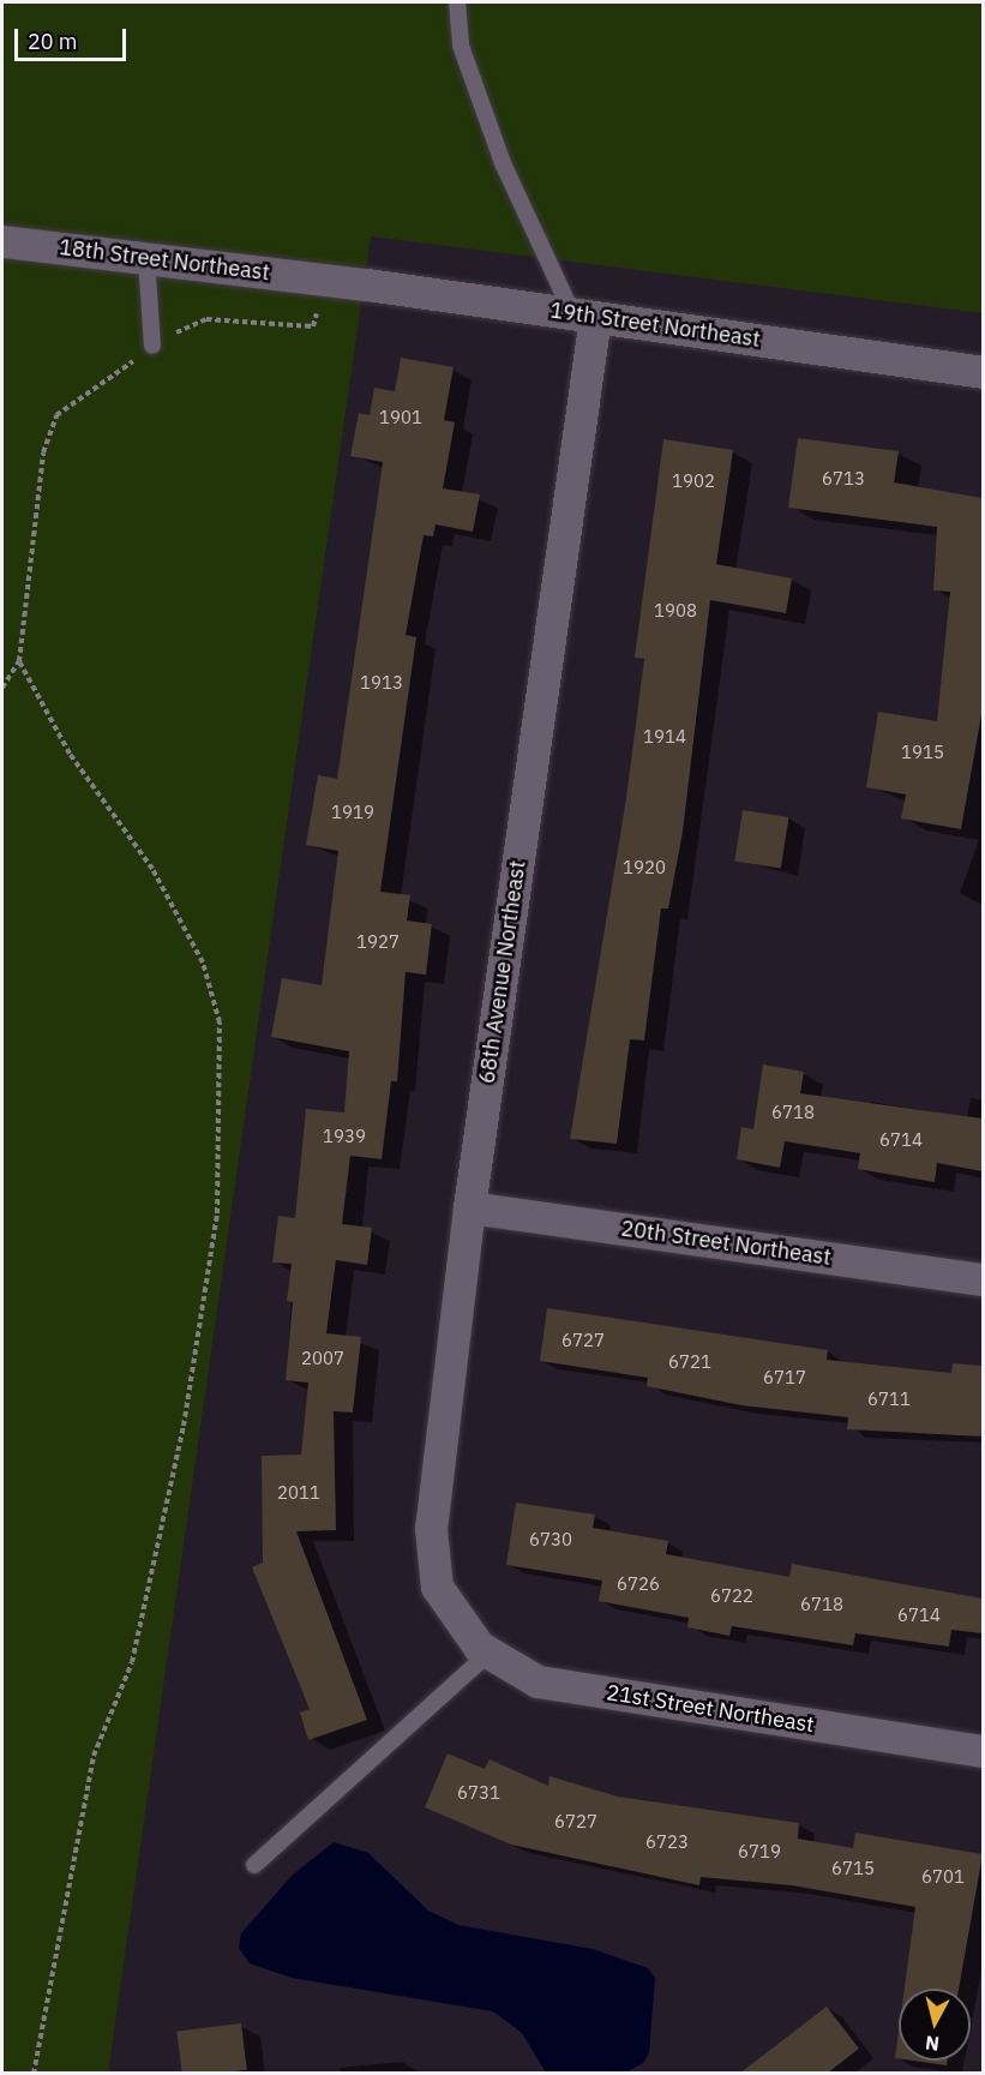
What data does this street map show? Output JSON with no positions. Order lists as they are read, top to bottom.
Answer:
{
  "streets": {
    "street": [
      "18th Street Northeast",
      "19th Street Northeast",
      "68th Avenue Northeast",
      "20th Street Northeast",
      "21st Street Northeast"
    ]
  },
  "crossings": [
    ["18th Street Northeast", "19th Street Northeast"],
    ["19th Street Northeast", "68th Avenue Northeast"],
    ["68th Avenue Northeast", "20th Street Northeast"],
    ["68th Avenue Northeast", "21st Street Northeast"]
  ],
  "house_numbers": [
    "1901",
    "6713",
    "1902",
    "1908",
    "1913",
    "1914",
    "1915",
    "1919",
    "1920",
    "1927",
    "6718",
    "1939",
    "6714",
    "6727",
    "2007",
    "6721",
    "6717",
    "6711",
    "2011",
    "6730",
    "6726",
    "6722",
    "6718",
    "6714",
    "6731",
    "6727",
    "6723",
    "6719",
    "6715",
    "6701"
  ],
  "scale_bar": "20 m",
  "north": "bottom"
}
